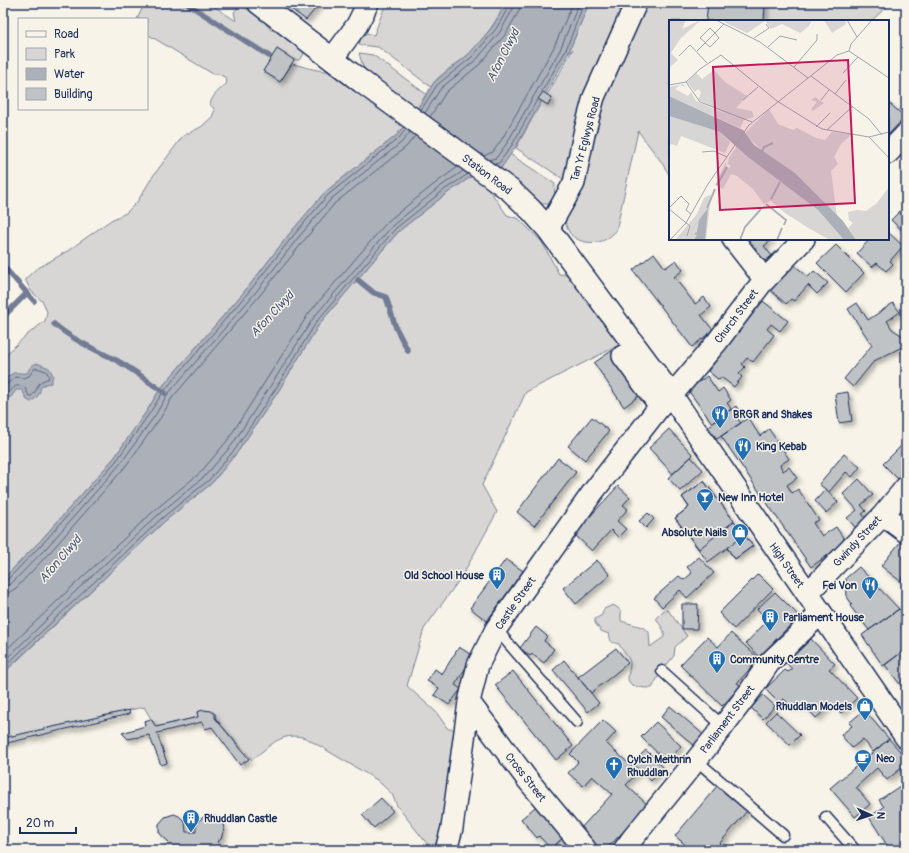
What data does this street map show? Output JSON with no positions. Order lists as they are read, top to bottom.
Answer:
{
  "streets": {
    "street": [
      "Tan Yr Eglwys Road",
      "Station Road",
      "Church Street",
      "Gwindy Street",
      "High Street",
      "Castle Street",
      "Parliament Street",
      "Cross Street"
    ]
  },
  "crossings": [
    ["Tan Yr Eglwys Road", "Station Road"],
    ["Station Road", "Church Street"],
    ["Station Road", "High Street"],
    ["Station Road", "Castle Street"],
    ["Church Street", "High Street"],
    ["Church Street", "Castle Street"],
    ["Gwindy Street", "High Street"],
    ["High Street", "Castle Street"],
    ["High Street", "Parliament Street"],
    ["Castle Street", "Cross Street"]
  ],
  "water": ["Afon Clwyd"],
  "places": {
    "restaurant": ["BRGR and Shakes", "King Kebab", "Fei Von"],
    "bar": ["New Inn Hotel"],
    "shop": ["Absolute Nails", "Rhuddlan Models"],
    "building": [
      "Old School House",
      "Parliament House",
      "Community Centre",
      "Rhuddlan Castle"
    ],
    "cafe": ["Neo"],
    "church": ["Cylch Meithrin Rhuddlan"]
  },
  "legend": [
    "Road",
    "Park",
    "Water",
    "Building"
  ],
  "scale_bar": "20 m",
  "north": "right"
}
